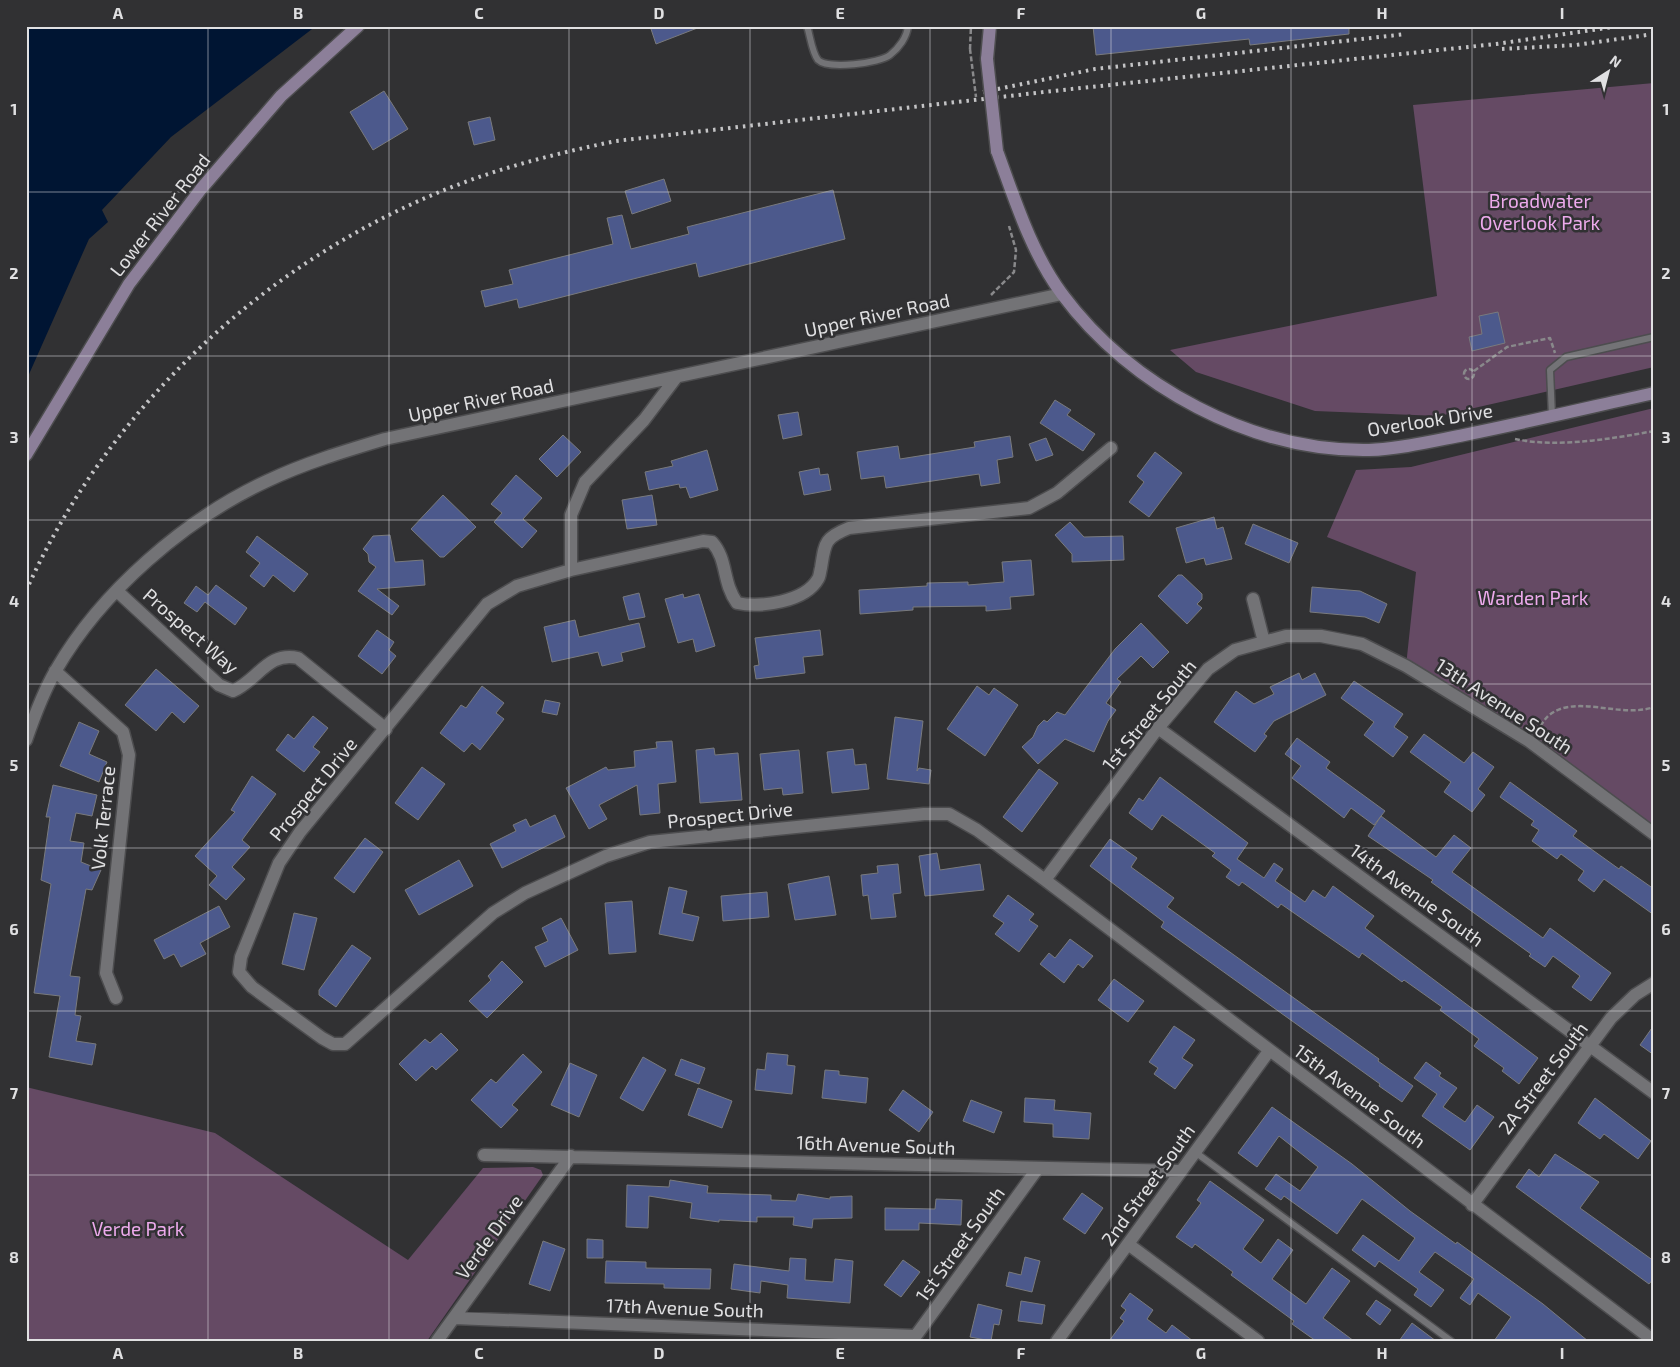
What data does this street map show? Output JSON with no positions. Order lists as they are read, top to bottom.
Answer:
{
  "streets": {
    "main road": ["Lower River Road", "Overlook Drive"],
    "street": [
      "Upper River Road",
      "Prospect Way",
      "13th Avenue South",
      "1st Street South",
      "Prospect Drive",
      "Volk Terrace",
      "14th Avenue South",
      "2A Street South",
      "15th Avenue South",
      "16th Avenue South",
      "2nd Street South",
      "Verde Drive",
      "17th Avenue South"
    ]
  },
  "crossings": [
    ["Upper River Road", "Overlook Drive"],
    ["Upper River Road", "Prospect Way"],
    ["Upper River Road", "Volk Terrace"],
    ["Prospect Way", "Prospect Drive"],
    ["13th Avenue South", "1st Street South"],
    ["1st Street South", "Prospect Drive"],
    ["1st Street South", "14th Avenue South"],
    ["1st Street South", "15th Avenue South"],
    ["1st Street South", "16th Avenue South"],
    ["1st Street South", "17th Avenue South"],
    ["Prospect Drive", "15th Avenue South"],
    ["14th Avenue South", "2A Street South"],
    ["2A Street South", "15th Avenue South"],
    ["15th Avenue South", "2nd Street South"],
    ["16th Avenue South", "2nd Street South"],
    ["16th Avenue South", "Verde Drive"],
    ["Verde Drive", "17th Avenue South"]
  ],
  "parks": ["Broadwater Overlook Park", "Warden Park", "Verde Park"],
  "north": "top right",
  "grid": {
    "columns": [
      "A",
      "B",
      "C",
      "D",
      "E",
      "F",
      "G",
      "H",
      "I"
    ],
    "rows": [
      "1",
      "2",
      "3",
      "4",
      "5",
      "6",
      "7",
      "8"
    ]
  }
}
